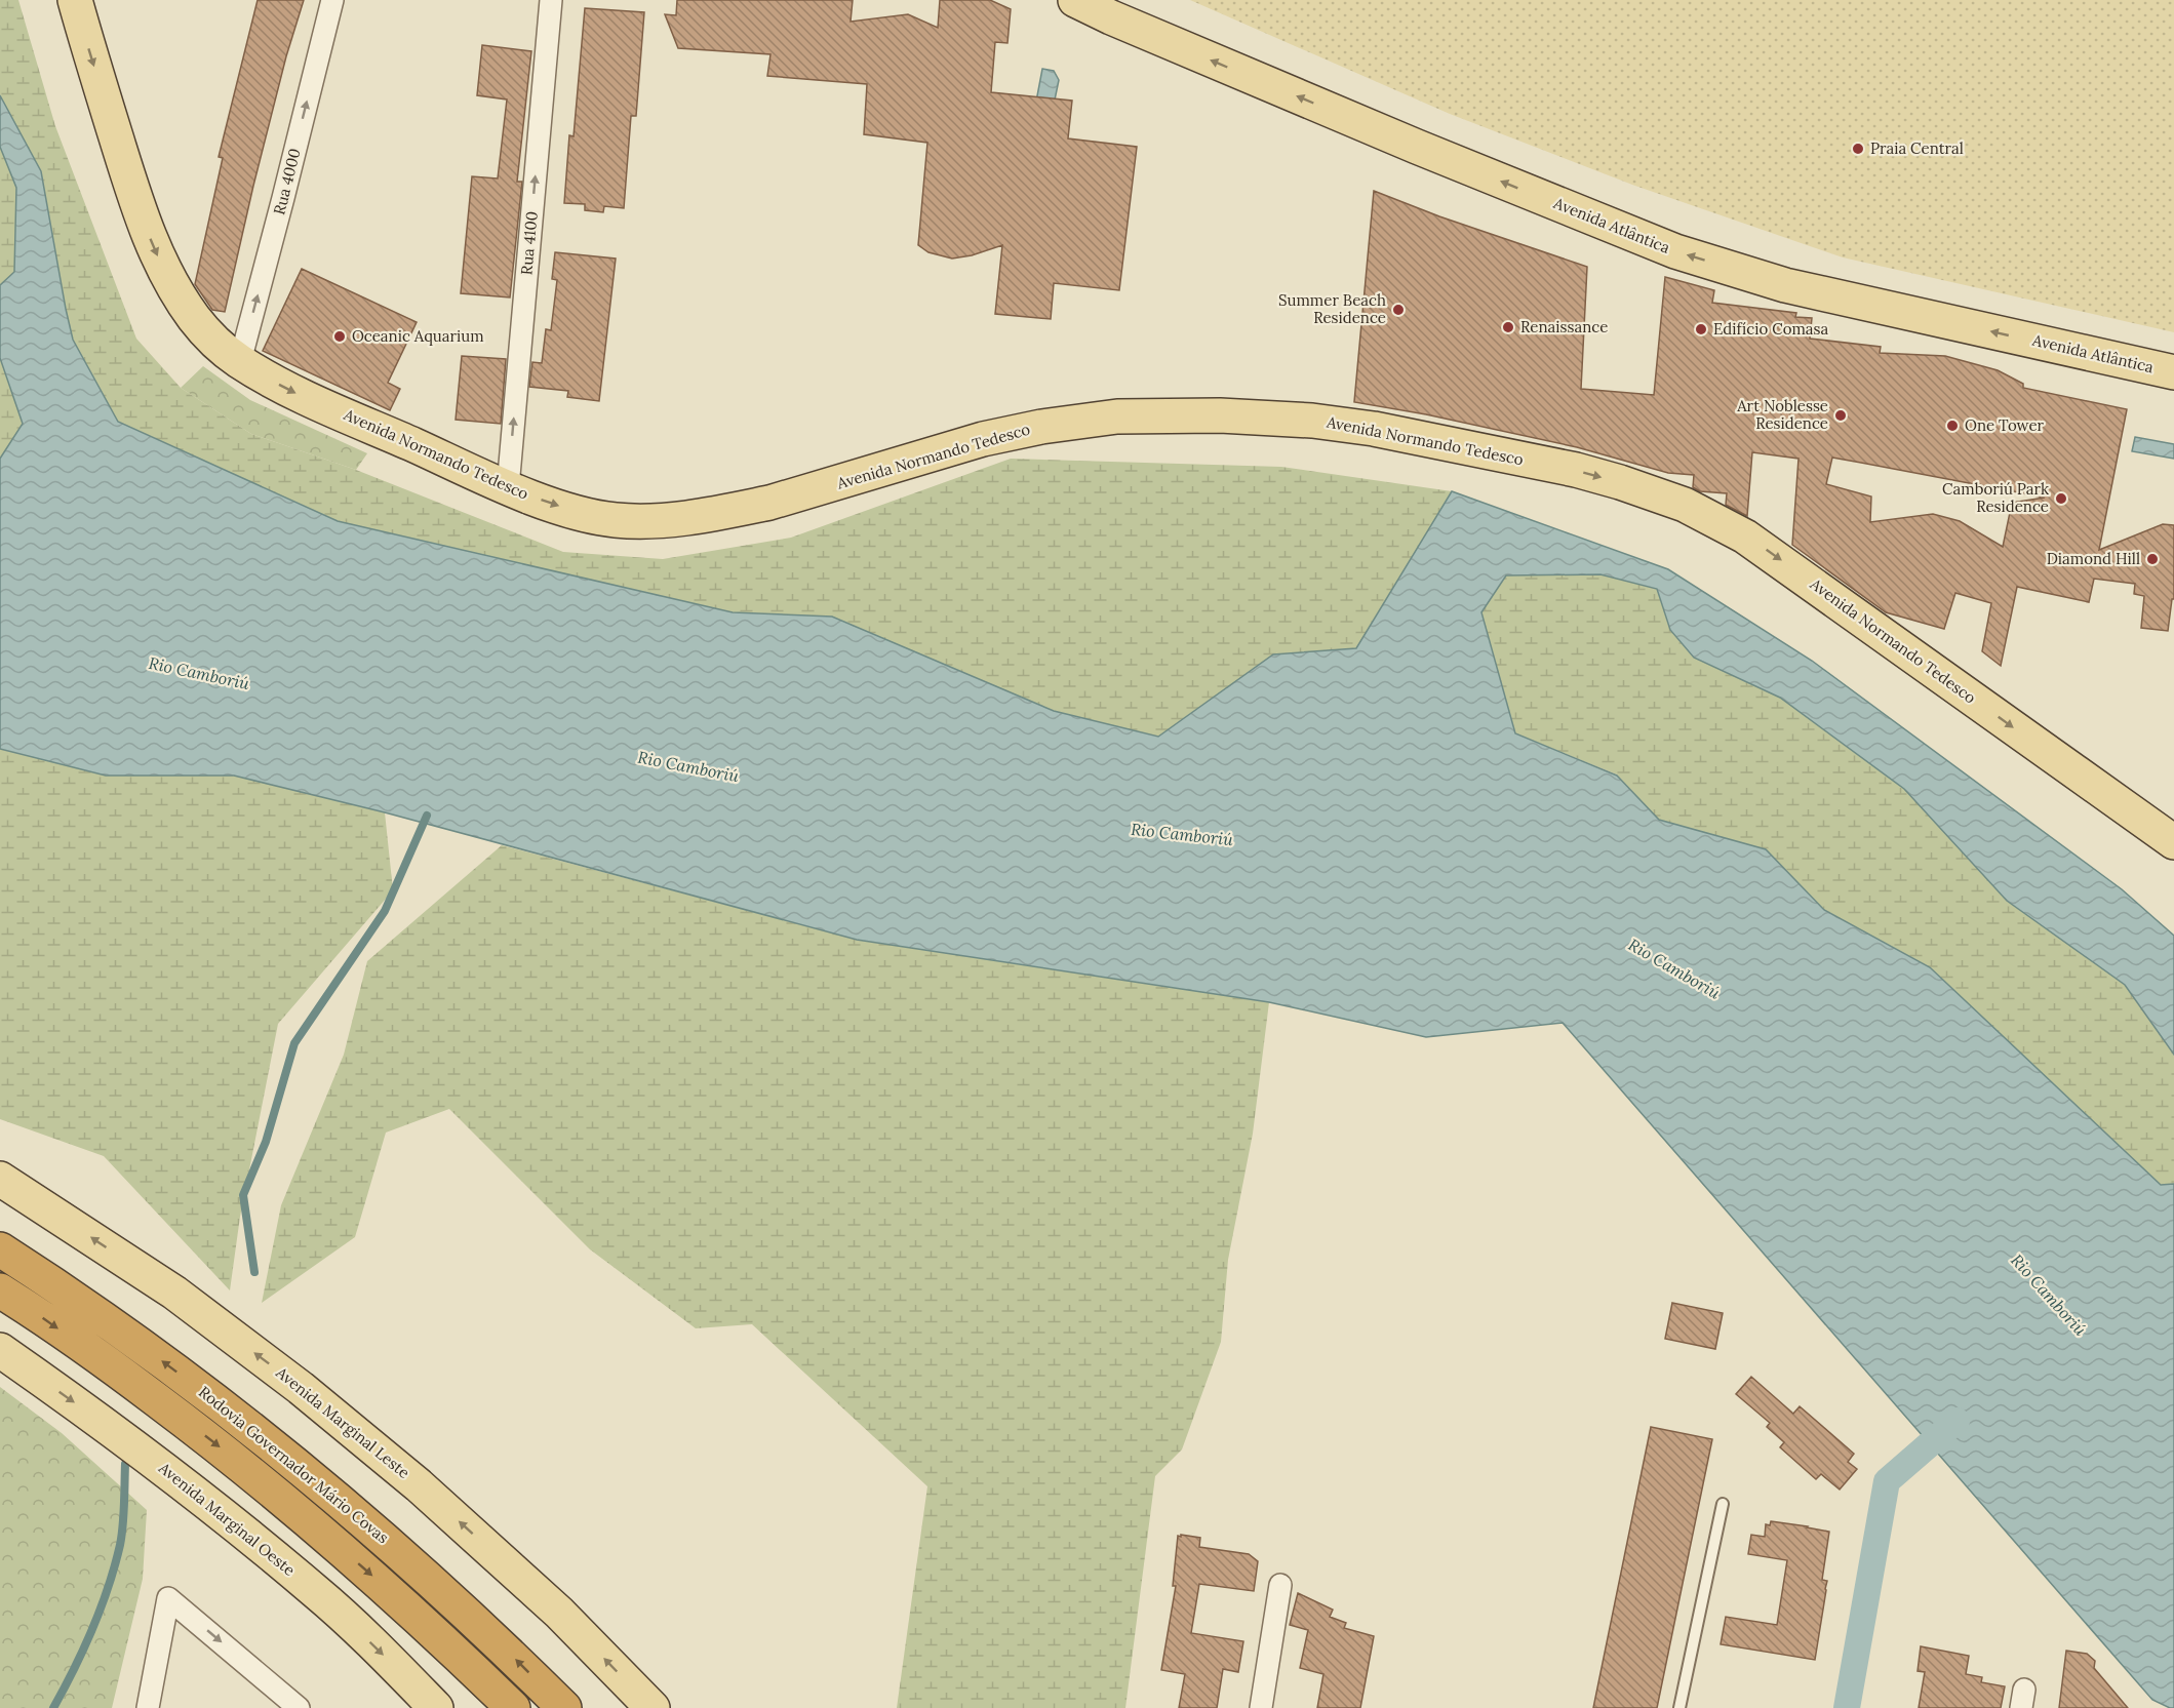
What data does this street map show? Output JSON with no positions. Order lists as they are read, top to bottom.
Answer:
{
  "streets": {
    "highway": ["Rodovia Governador Mário Covas"],
    "main road": [
      "Avenida Atlântica",
      "Avenida Normando Tedesco",
      "Avenida Marginal Leste",
      "Avenida Marginal Oeste"
    ],
    "street": ["Rua 4000", "Rua 4100"]
  },
  "crossings": [
    ["Rua 4000", "Avenida Normando Tedesco"],
    ["Rua 4100", "Avenida Normando Tedesco"]
  ],
  "one_way": [
    "Rua 4000",
    "Avenida Atlântica",
    "Rua 4100",
    "Avenida Normando Tedesco",
    "Avenida Marginal Leste",
    "Avenida Marginal Oeste"
  ],
  "water": ["Rio Camboriú"],
  "places": [
    "Praia Central",
    "Summer Beach Residence",
    "Renaissance",
    "Edifício Comasa",
    "Oceanic Aquarium",
    "Art Noblesse Residence",
    "One Tower",
    "Camboriú Park Residence",
    "Diamond Hill"
  ]
}
